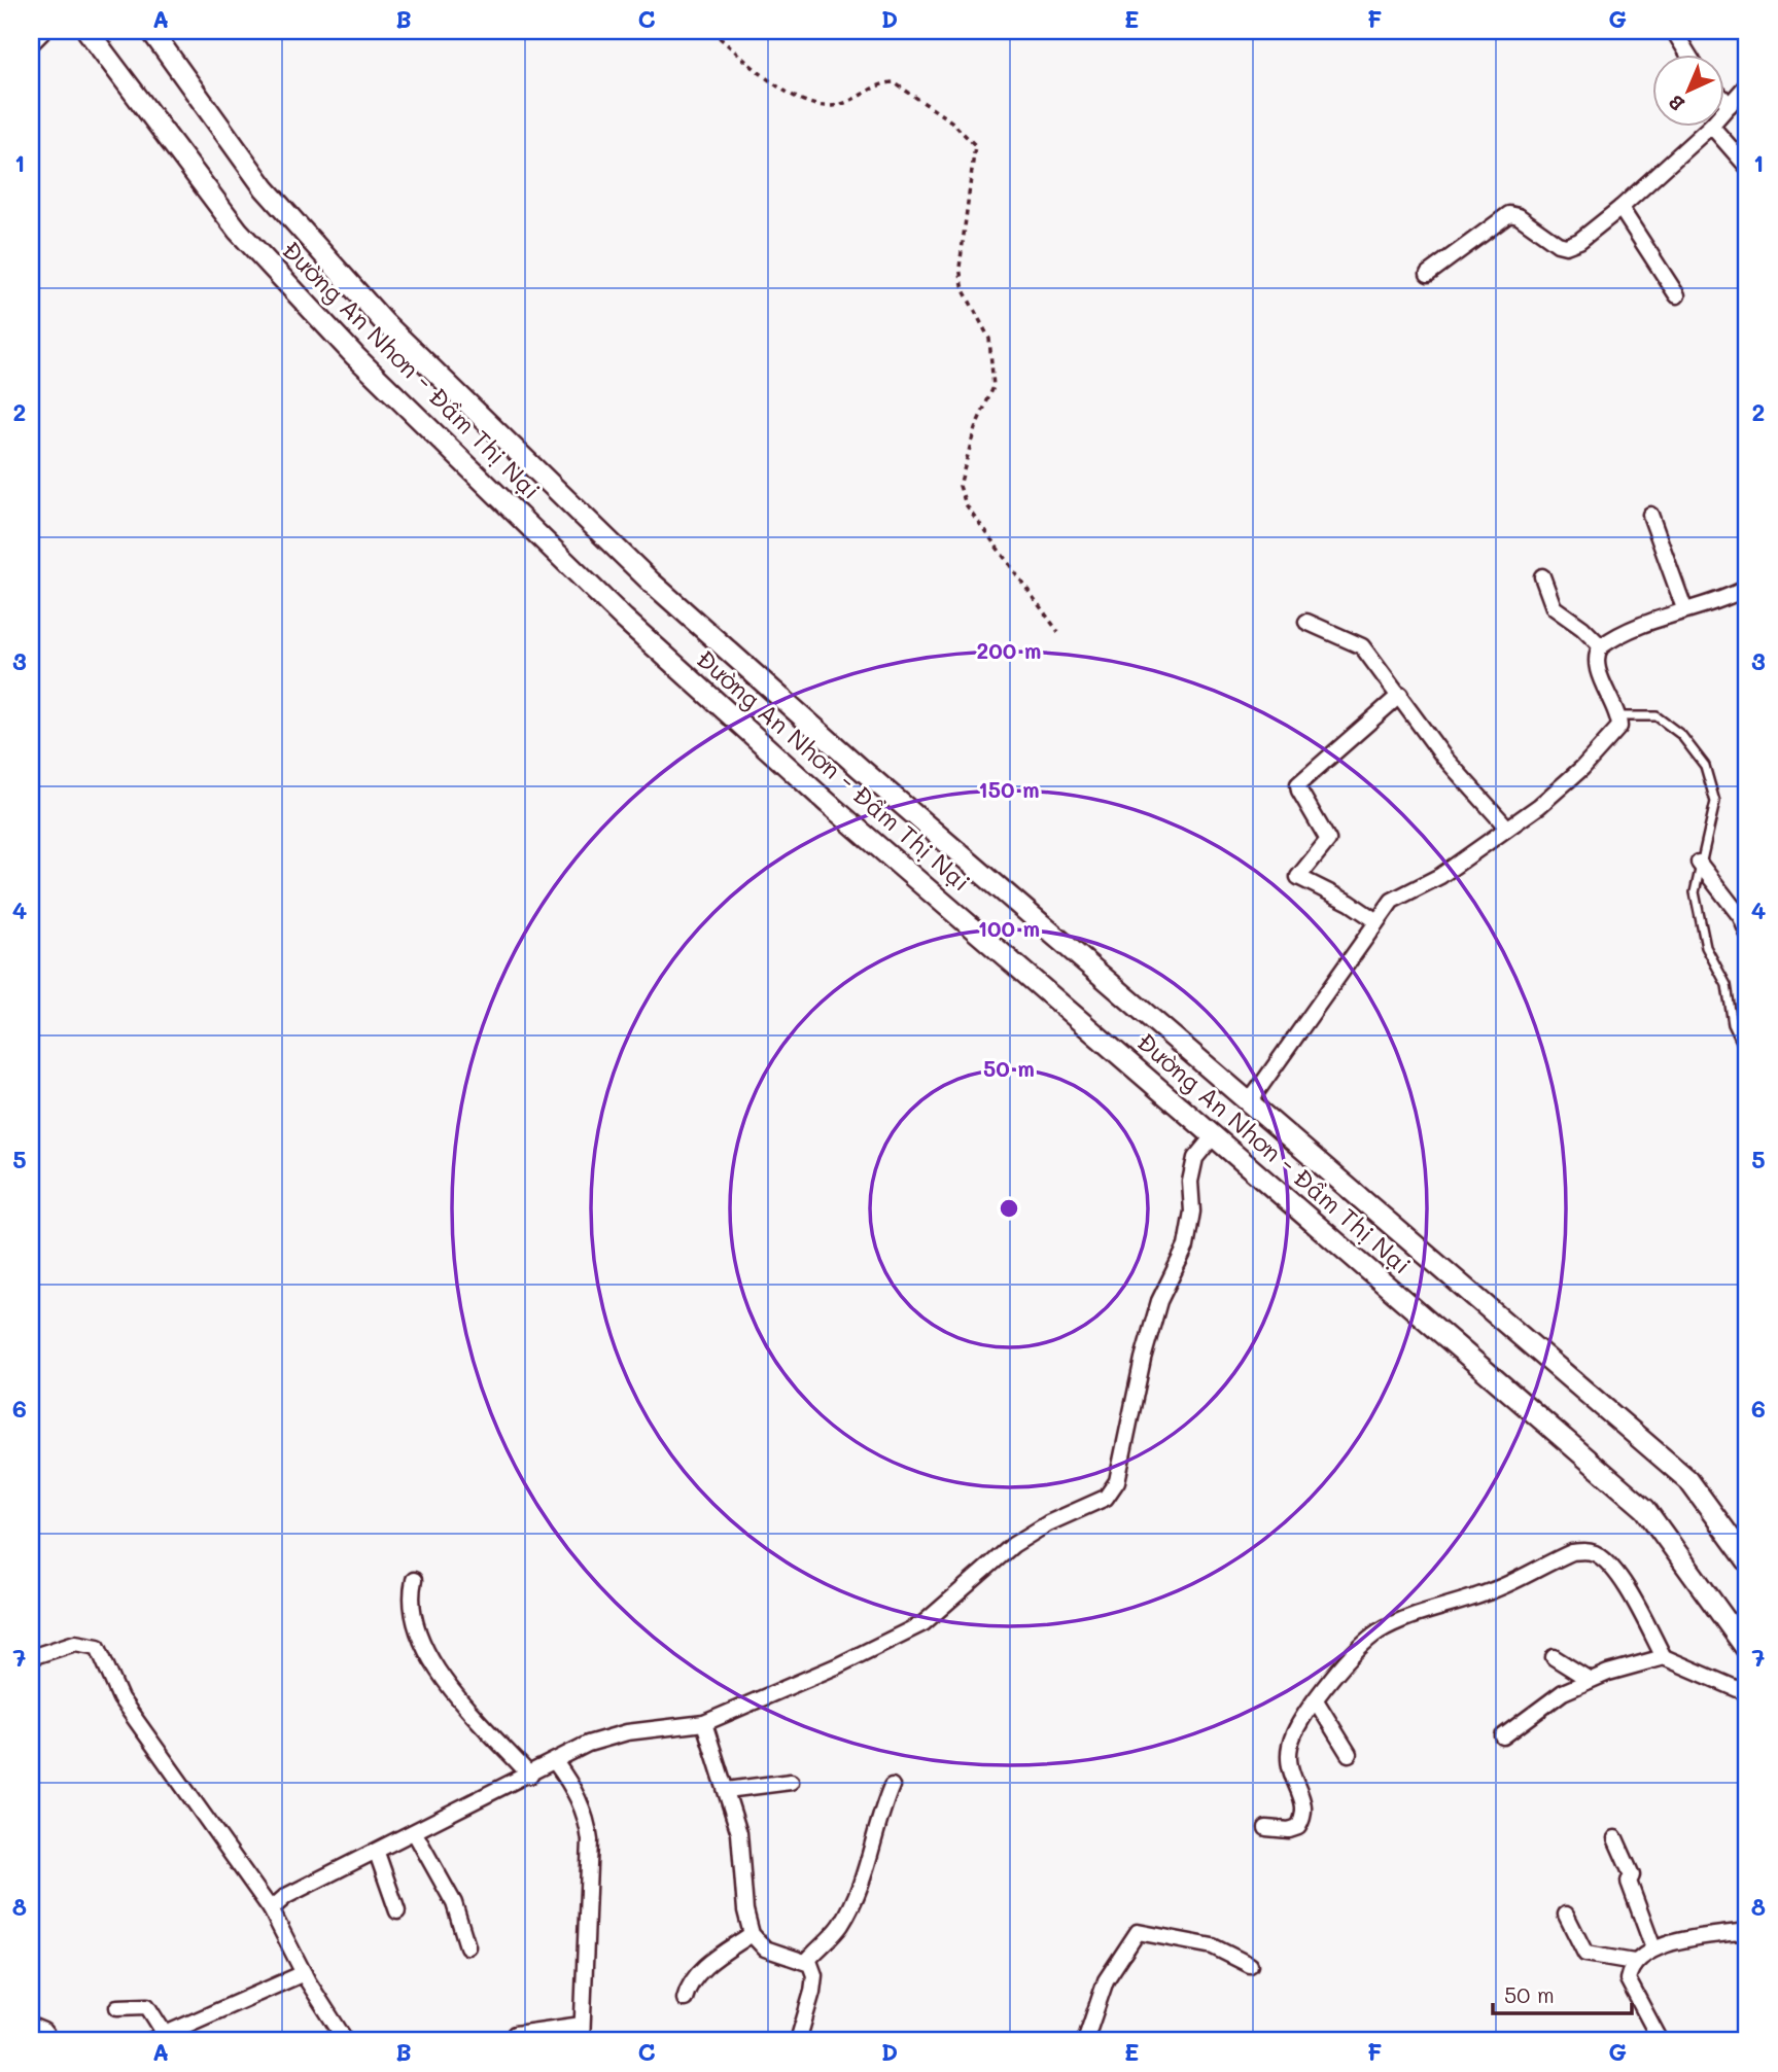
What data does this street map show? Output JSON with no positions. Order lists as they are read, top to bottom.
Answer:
{
  "streets": {
    "main road": ["Đường An Nhơn - Đầm Thị Nại"]
  },
  "scale_bar": "50 m",
  "north": "bottom left",
  "grid": {
    "columns": [
      "A",
      "B",
      "C",
      "D",
      "E",
      "F",
      "G"
    ],
    "rows": [
      "1",
      "2",
      "3",
      "4",
      "5",
      "6",
      "7",
      "8"
    ]
  },
  "rings": [
    "200 m",
    "150 m",
    "100 m",
    "50 m"
  ]
}
